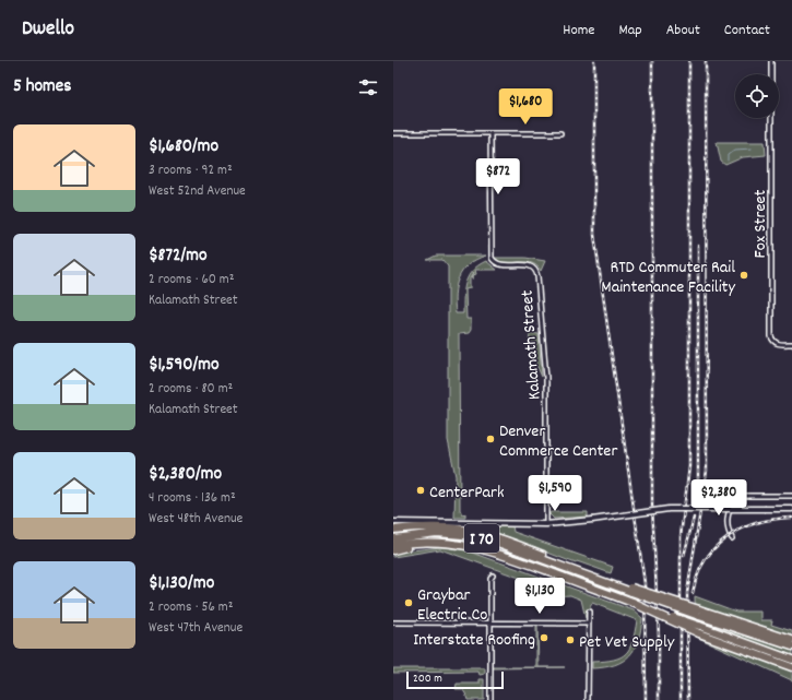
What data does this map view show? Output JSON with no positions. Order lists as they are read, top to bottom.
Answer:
{
  "streets": {
    "highway": ["I 70"],
    "street": ["Fox Street", "Kalamath Street"]
  },
  "places": [
    "RTD Commuter Rail Maintenance Facility",
    "Denver Commerce Center",
    "CenterPark",
    "Graybar Electric Co",
    "Interstate Roofing",
    "Pet Vet Supply"
  ],
  "scale_bar": "200 m",
  "page": {
    "header": "Dwello",
    "nav": [
      "Home",
      "Map",
      "About",
      "Contact"
    ],
    "heading": "5 homes",
    "price": [
      "$1,680",
      "$872",
      "$1,590",
      "$2,380",
      "$1,130"
    ],
    "list": [
      {
        "name": "$1,680/mo",
        "note": "3 rooms · 92 m² · West 52nd Avenue"
      },
      {
        "name": "$872/mo",
        "note": "2 rooms · 60 m² · Kalamath Street"
      },
      {
        "name": "$1,590/mo",
        "note": "2 rooms · 80 m² · Kalamath Street"
      },
      {
        "name": "$2,380/mo",
        "note": "4 rooms · 136 m² · West 48th Avenue"
      },
      {
        "name": "$1,130/mo",
        "note": "2 rooms · 56 m² · West 47th Avenue"
      }
    ],
    "scale": "200 m"
  }
}
